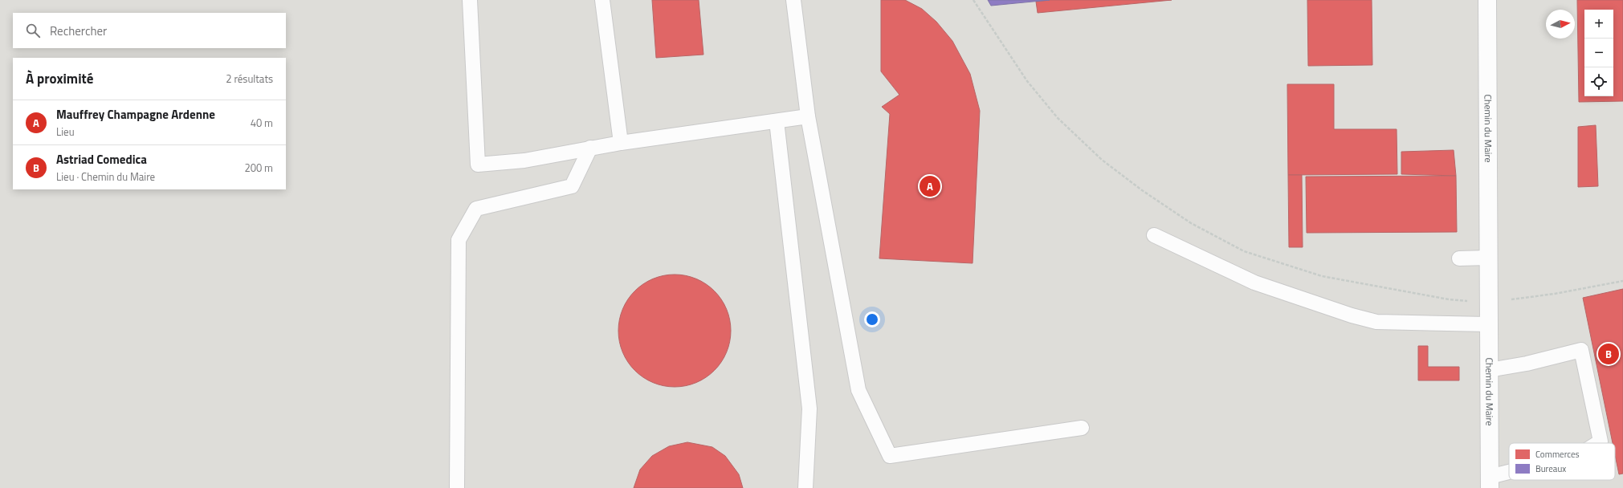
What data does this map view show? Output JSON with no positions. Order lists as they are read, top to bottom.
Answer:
{
  "streets": {
    "street": ["Chemin du Maire"]
  },
  "legend": ["Commerces", "Bureaux"],
  "north": "right",
  "page": {
    "map_buttons": ["+", "−"],
    "search": "Rechercher",
    "heading": ["À proximité", "2 résultats"],
    "list": [
      {
        "mark": "A",
        "name": "Mauffrey Champagne Ardenne",
        "note": "Lieu",
        "value": "40 m"
      },
      {
        "mark": "B",
        "name": "Astriad Comedica",
        "note": "Lieu · Chemin du Maire",
        "value": "200 m"
      }
    ],
    "pins": ["A", "B"]
  }
}
